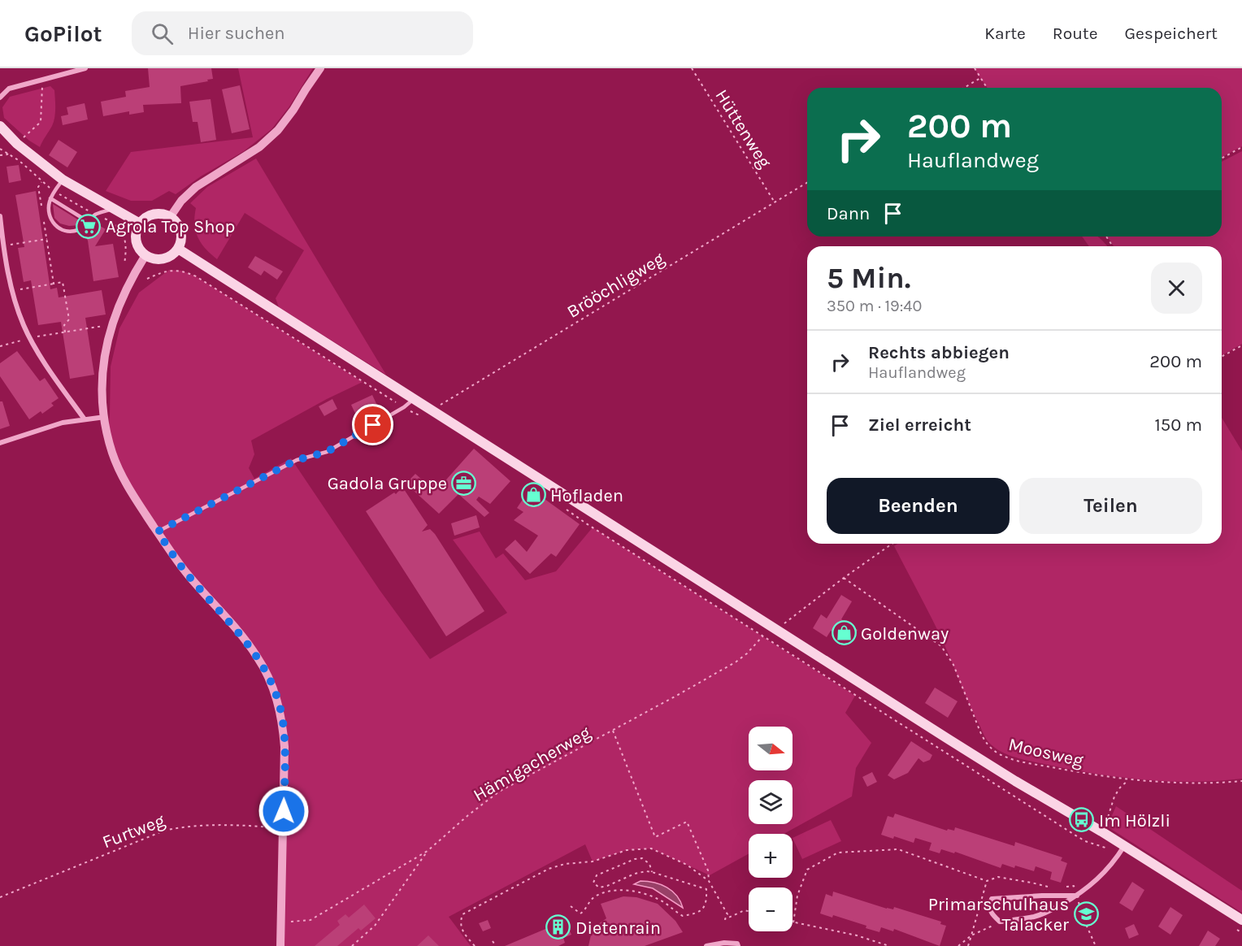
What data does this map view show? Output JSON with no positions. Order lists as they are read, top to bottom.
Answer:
{
  "streets": {
    "path": [
      "Hüttenweg",
      "Brööchligweg",
      "Moosweg",
      "Hämigacherweg",
      "Furtweg"
    ]
  },
  "crossings": [
    ["Hüttenweg", "Brööchligweg"],
    ["Moosweg", "Hämigacherweg"]
  ],
  "places": {
    "supermarket": ["Agrola Top Shop"],
    "office": ["Gadola Gruppe"],
    "shop": ["Hofladen", "Goldenway"],
    "bus stop": ["Im Hölzli"],
    "school or university": ["Primarschulhaus Talacker"],
    "building": ["Dietenrain"]
  },
  "north": "right",
  "page": {
    "header": "GoPilot",
    "search": "Hier suchen",
    "nav": ["Karte", "Route", "Gespeichert"],
    "turn": ["200 m", "Hauflandweg"],
    "then": "Dann",
    "heading": ["5 Min.", "350 m · 19:40"],
    "list": [
      {
        "name": "Rechts abbiegen",
        "note": "Hauflandweg",
        "value": "200 m"
      },
      {
        "name": "Ziel erreicht",
        "value": "150 m"
      }
    ],
    "buttons": ["Beenden", "Teilen"],
    "map_buttons": ["+", "−"]
  }
}
